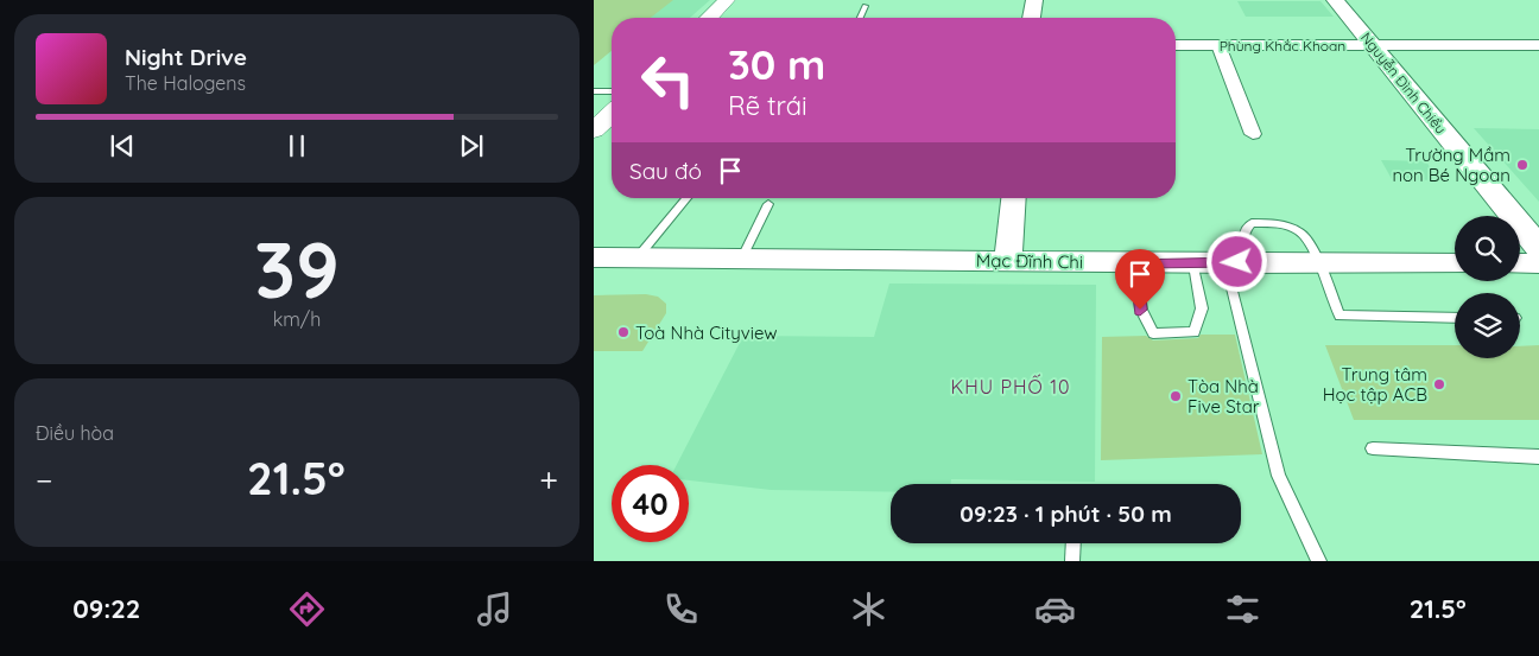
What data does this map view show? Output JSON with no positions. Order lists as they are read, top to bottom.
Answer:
{
  "streets": {
    "main road": ["Nguyễn Đình Chiểu"],
    "street": ["Phùng Khắc Khoan", "Mạc Đĩnh Chi"]
  },
  "crossings": [
    ["Phùng Khắc Khoan", "Nguyễn Đình Chiểu"]
  ],
  "districts": ["KHU PHỐ 10"],
  "places": [
    "Trường Mầm non Bé Ngoan",
    "Toà Nhà Cityview",
    "Trung tâm Học tập ACB",
    "Tòa Nhà Five Star"
  ],
  "page": {
    "turn": ["30 m", "Rẽ trái"],
    "song": ["Night Drive", "The Halogens"],
    "then": "Sau đó",
    "tile": [
      ["39", "km/h"],
      "Điều hòa"
    ],
    "heat": ["−", "21.5°", "+"],
    "limit": "40",
    "trip": "09:23 · 1 phút · 50 m",
    "tabs": ["09:22", "21.5°"]
  }
}
